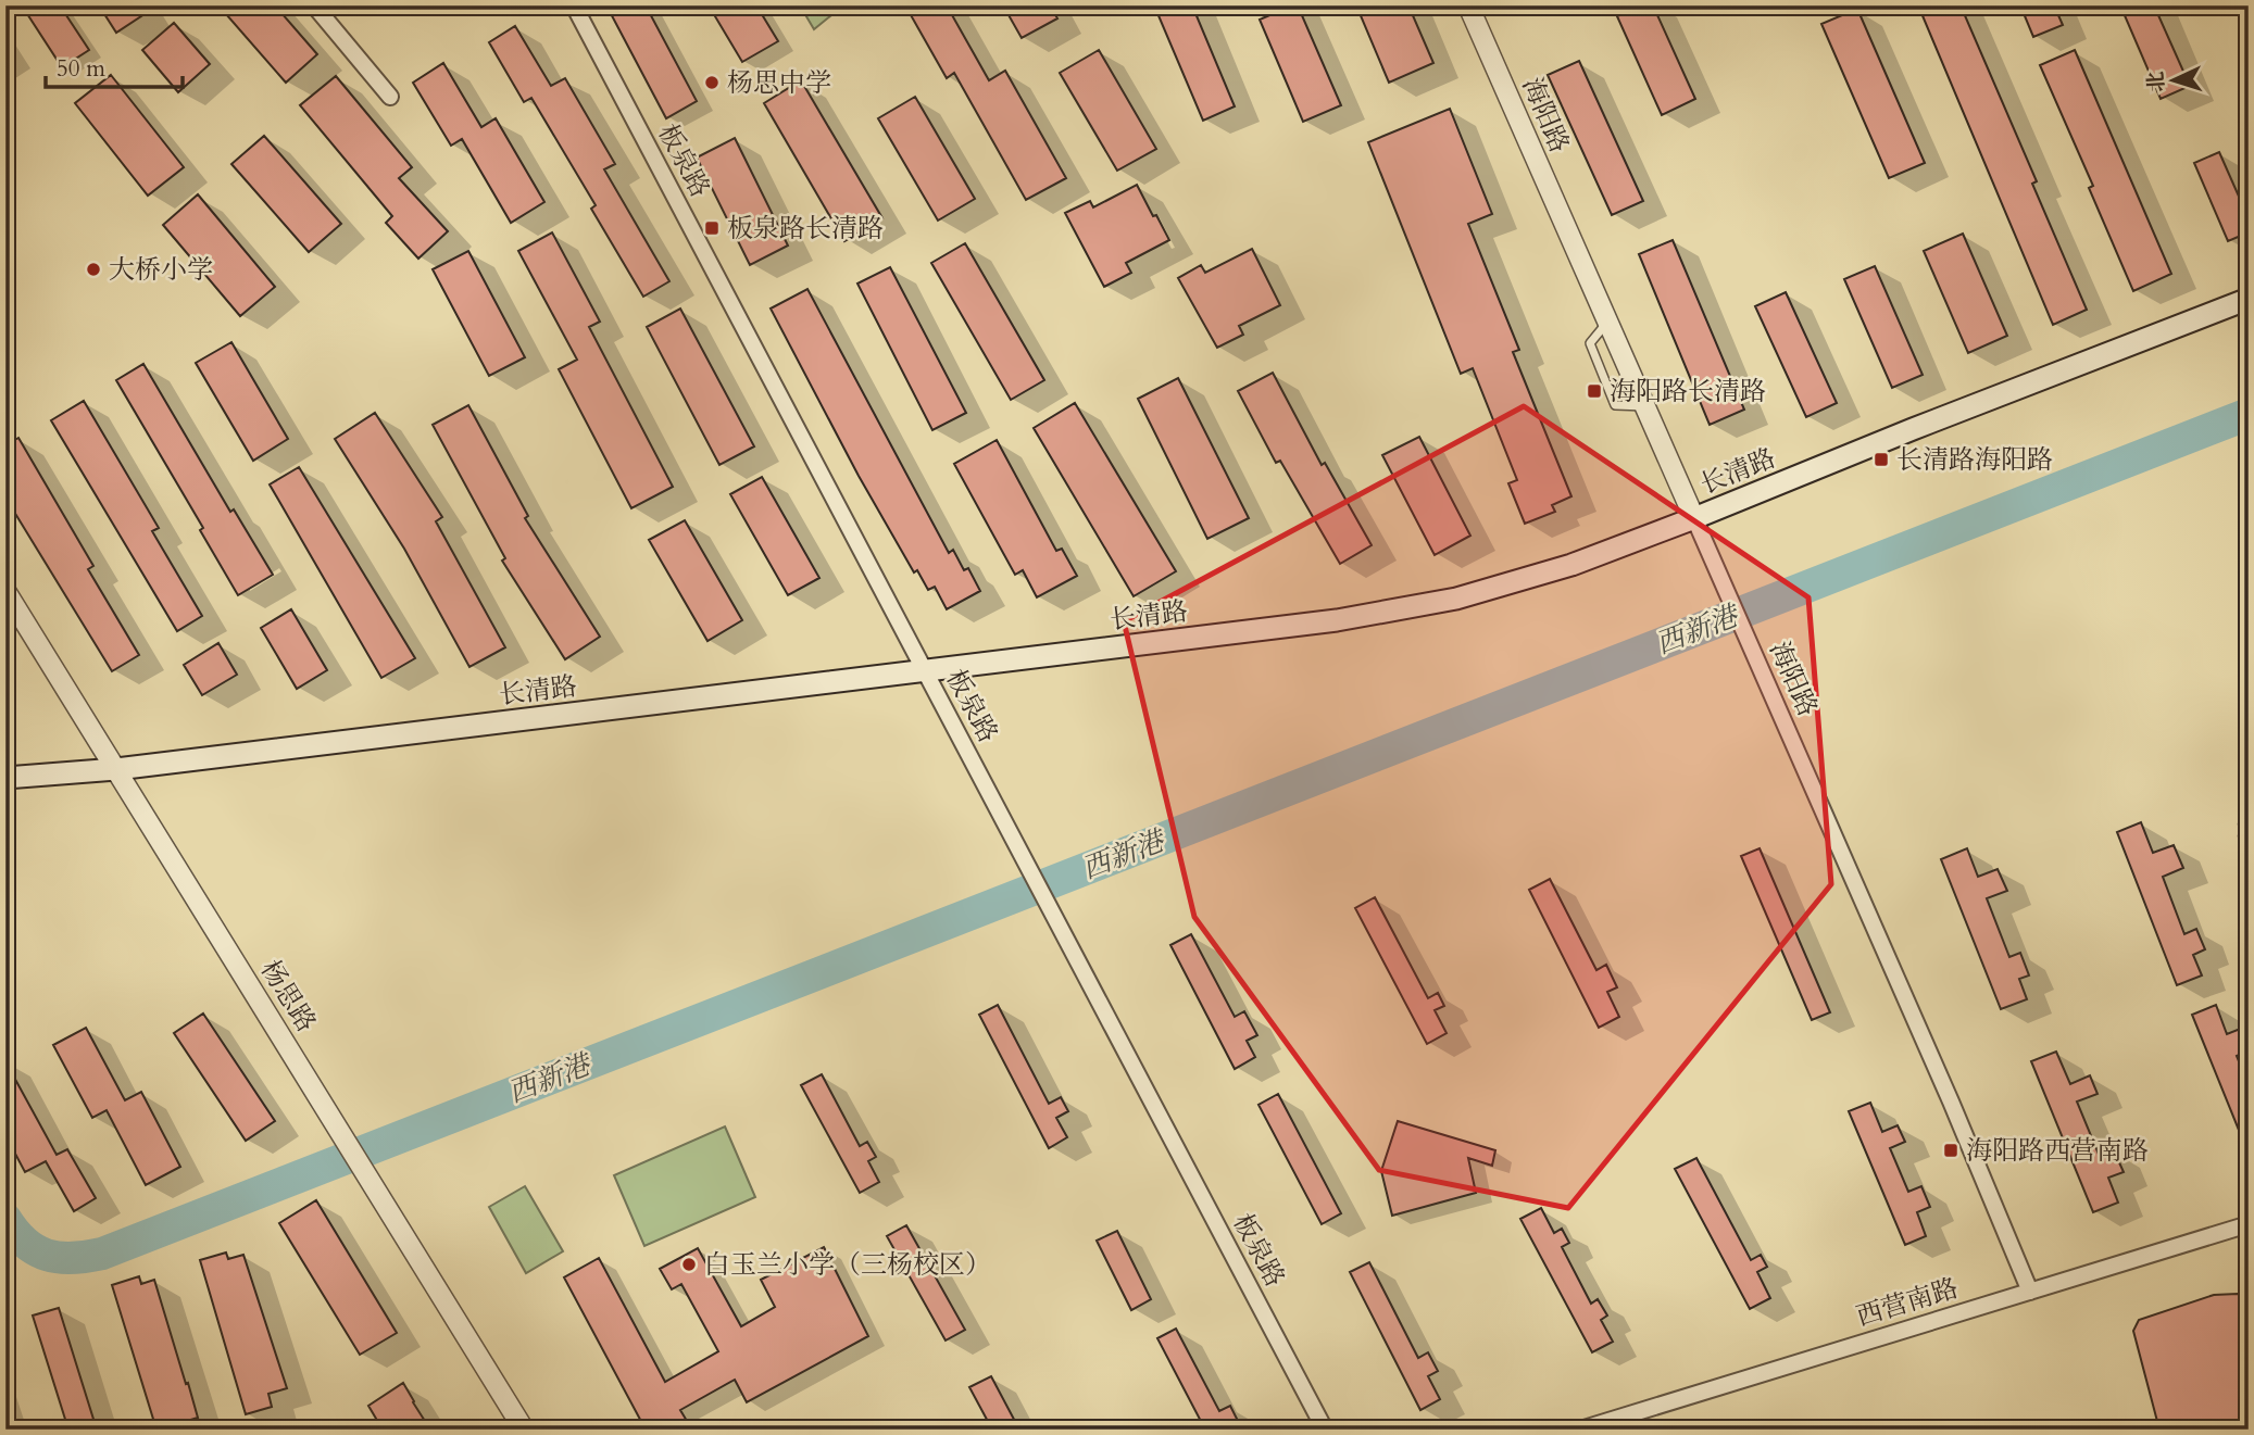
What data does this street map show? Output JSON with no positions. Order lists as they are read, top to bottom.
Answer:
{
  "streets": {
    "main road": ["长清路"],
    "street": [
      "海阳路",
      "板泉路",
      "杨思路",
      "西营南路"
    ]
  },
  "crossings": [
    ["海阳路", "长清路"],
    ["海阳路", "西营南路"],
    ["板泉路", "长清路"],
    ["长清路", "杨思路"]
  ],
  "water": ["西新港"],
  "places": {
    "other": ["杨思中学", "大桥小学", "白玉兰小学（三杨校区）"],
    "transit": [
      "板泉路长清路",
      "海阳路长清路",
      "长清路海阳路",
      "海阳路西营南路"
    ]
  },
  "scale_bar": "50 m",
  "north": "left"
}
